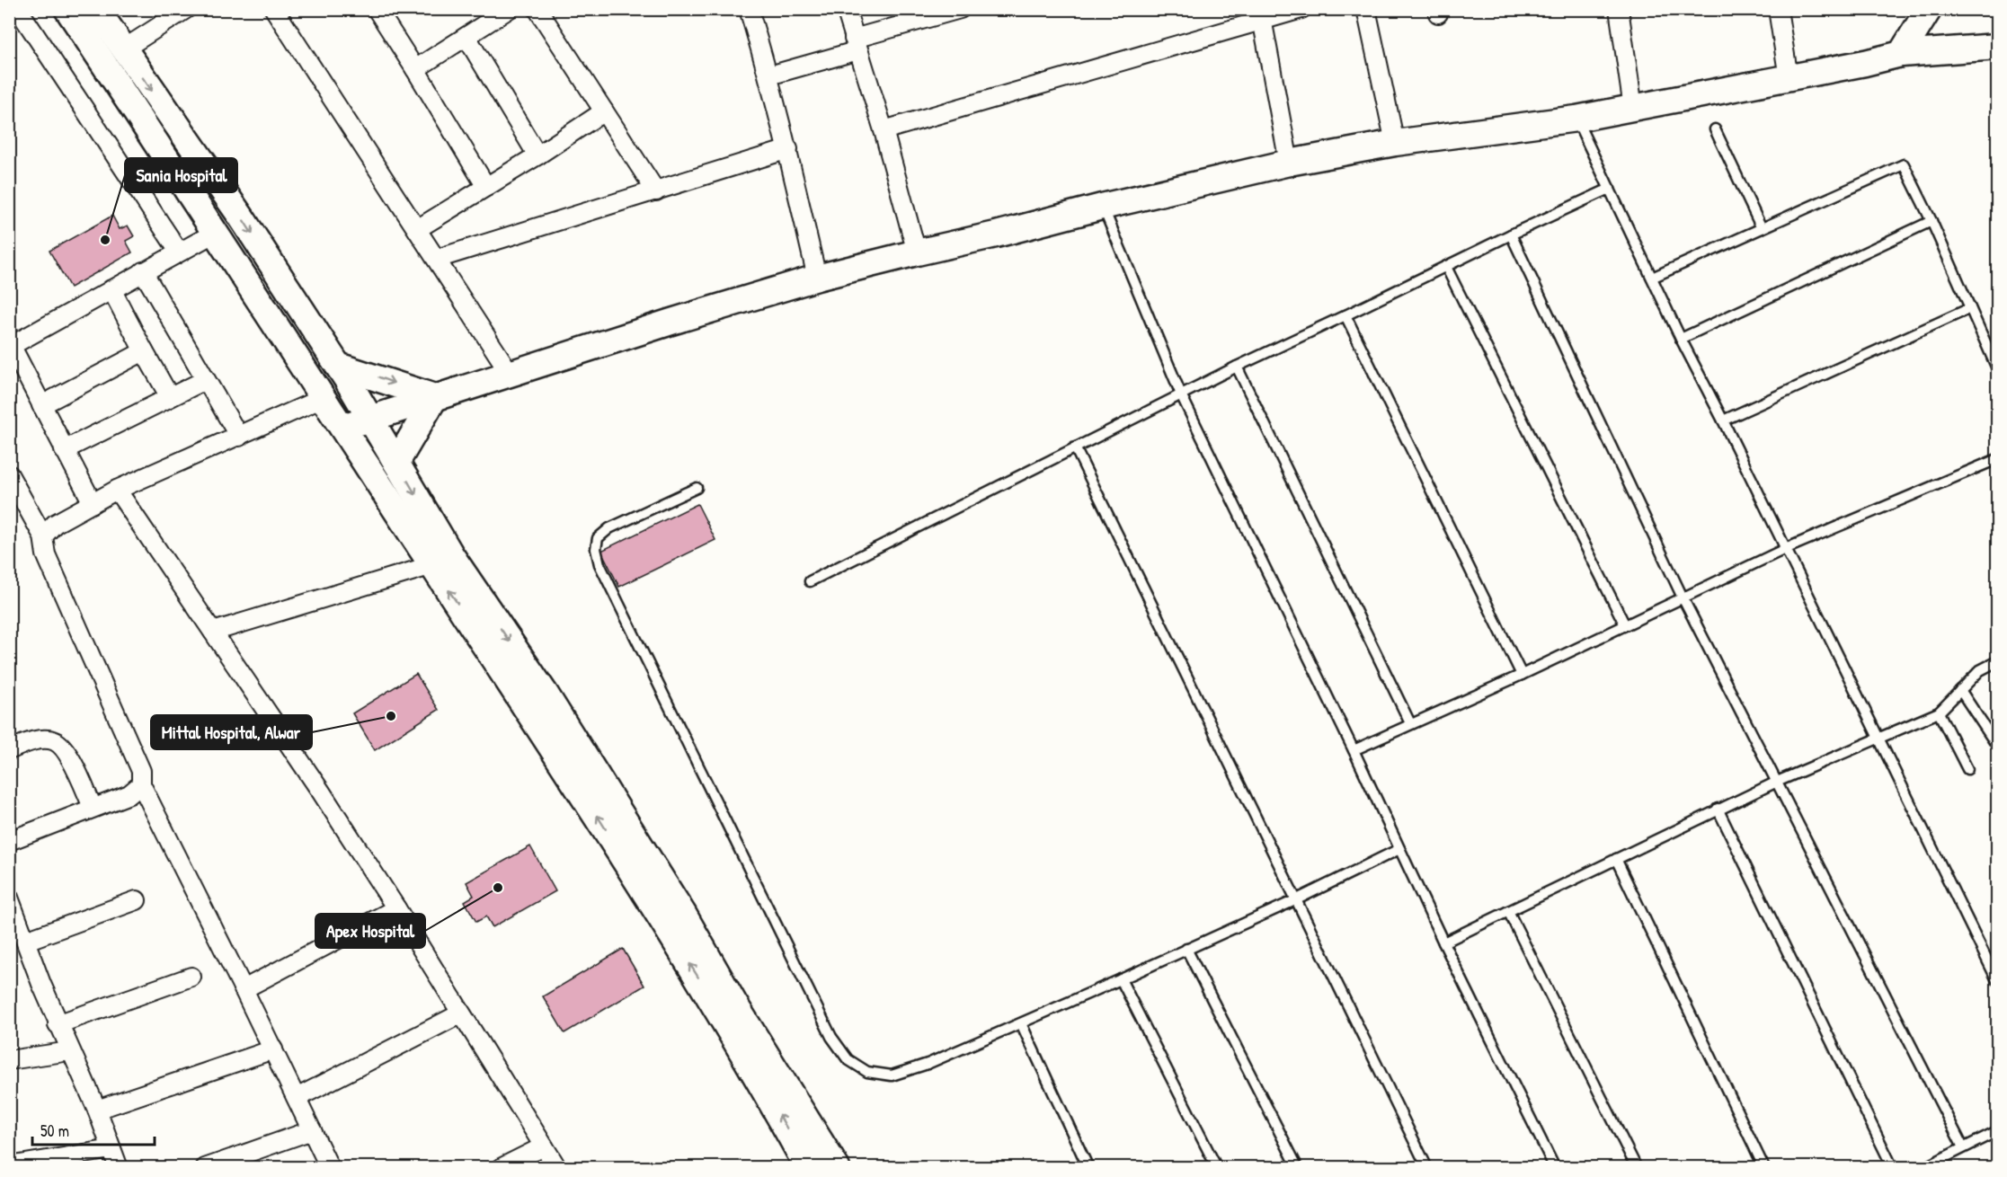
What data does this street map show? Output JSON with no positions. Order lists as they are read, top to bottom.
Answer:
{
  "places": ["Sania Hospital", "Mittal Hospital, Alwar", "Apex Hospital"],
  "scale_bar": "50 m"
}
